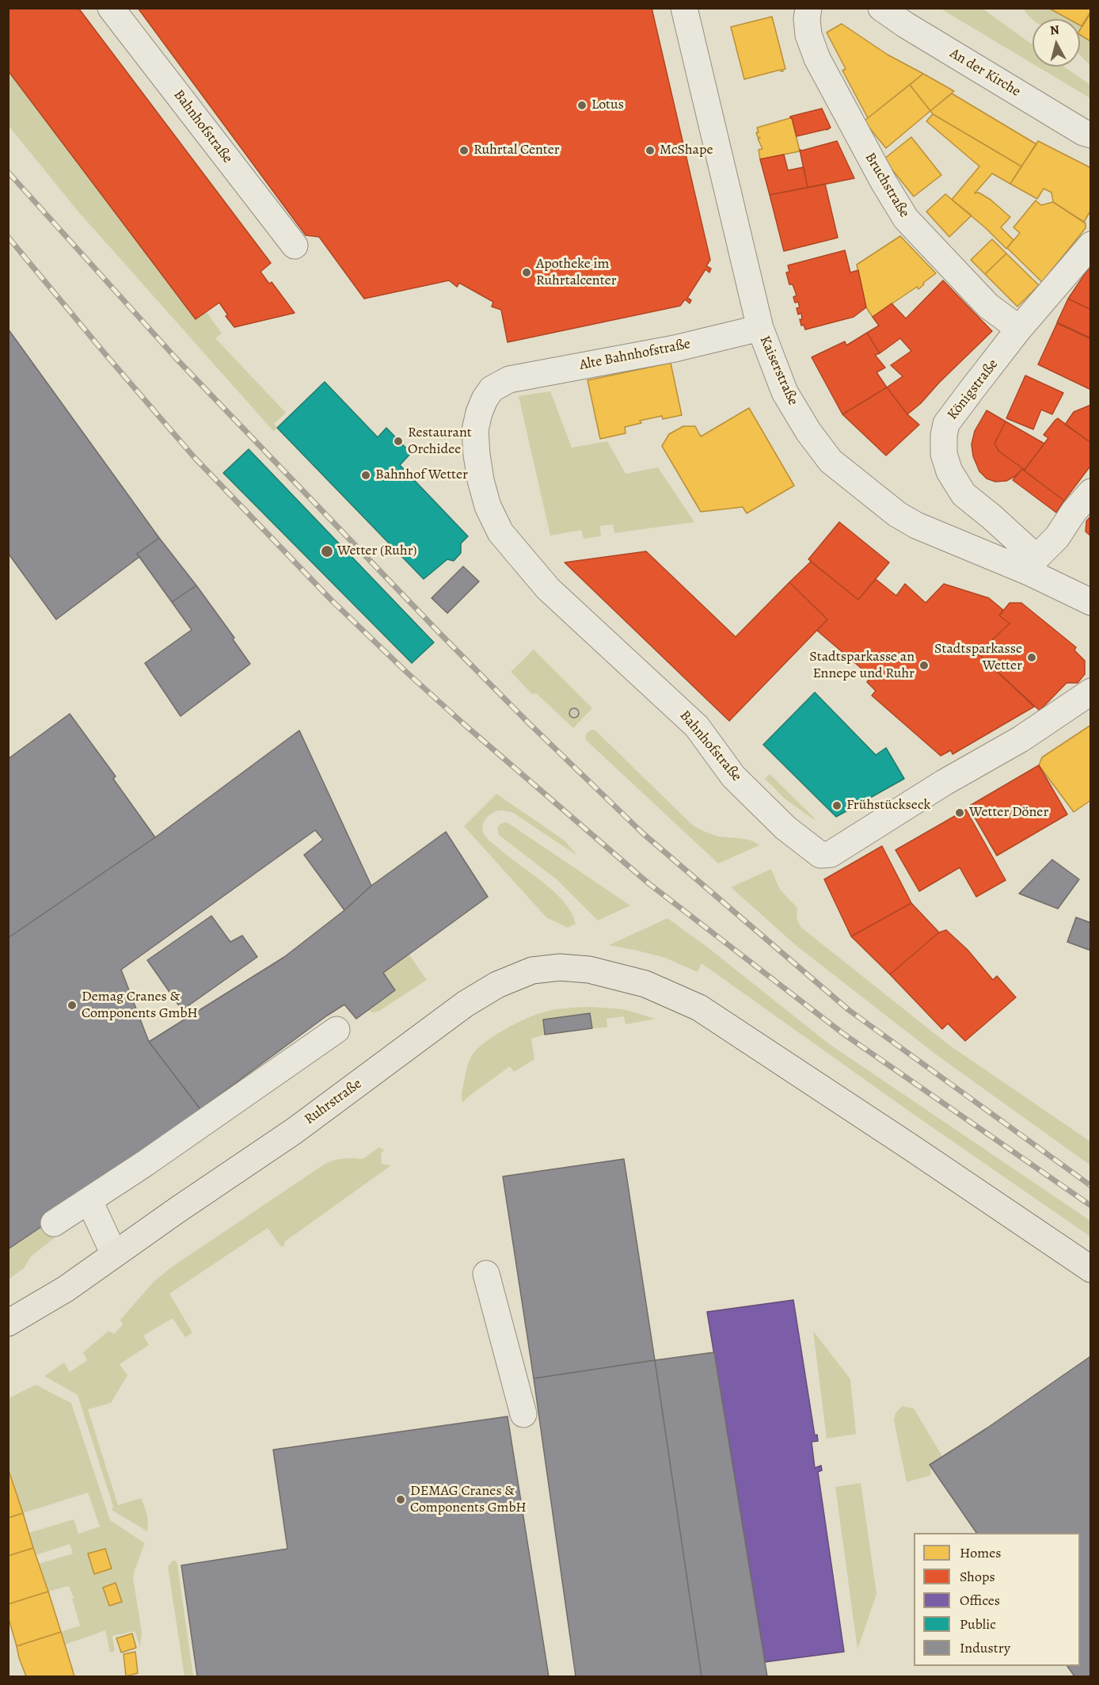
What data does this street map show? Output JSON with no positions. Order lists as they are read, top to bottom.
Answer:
{
  "streets": {
    "main road": ["Ruhrstraße"],
    "street": [
      "An der Kirche",
      "Bahnhofstraße",
      "Bruchstraße",
      "Alte Bahnhofstraße",
      "Kaiserstraße",
      "Königstraße"
    ]
  },
  "crossings": [
    ["Bahnhofstraße", "Alte Bahnhofstraße"],
    ["Bruchstraße", "Königstraße"],
    ["Alte Bahnhofstraße", "Kaiserstraße"],
    ["Kaiserstraße", "Königstraße"]
  ],
  "places": [
    "Lotus",
    "Ruhrtal Center",
    "McShape",
    "Apotheke im Ruhrtalcenter",
    "Restaurant Orchidee",
    "Bahnhof Wetter",
    "Wetter (Ruhr)",
    "Stadtsparkasse Wetter",
    "Stadtsparkasse an Ennepe und Ruhr",
    "Frühstückseck",
    "Wetter Döner",
    "Demag Cranes & Components GmbH",
    "DEMAG Cranes & Components GmbH"
  ],
  "legend": [
    "Homes",
    "Shops",
    "Offices",
    "Public",
    "Industry"
  ],
  "north": "top"
}
